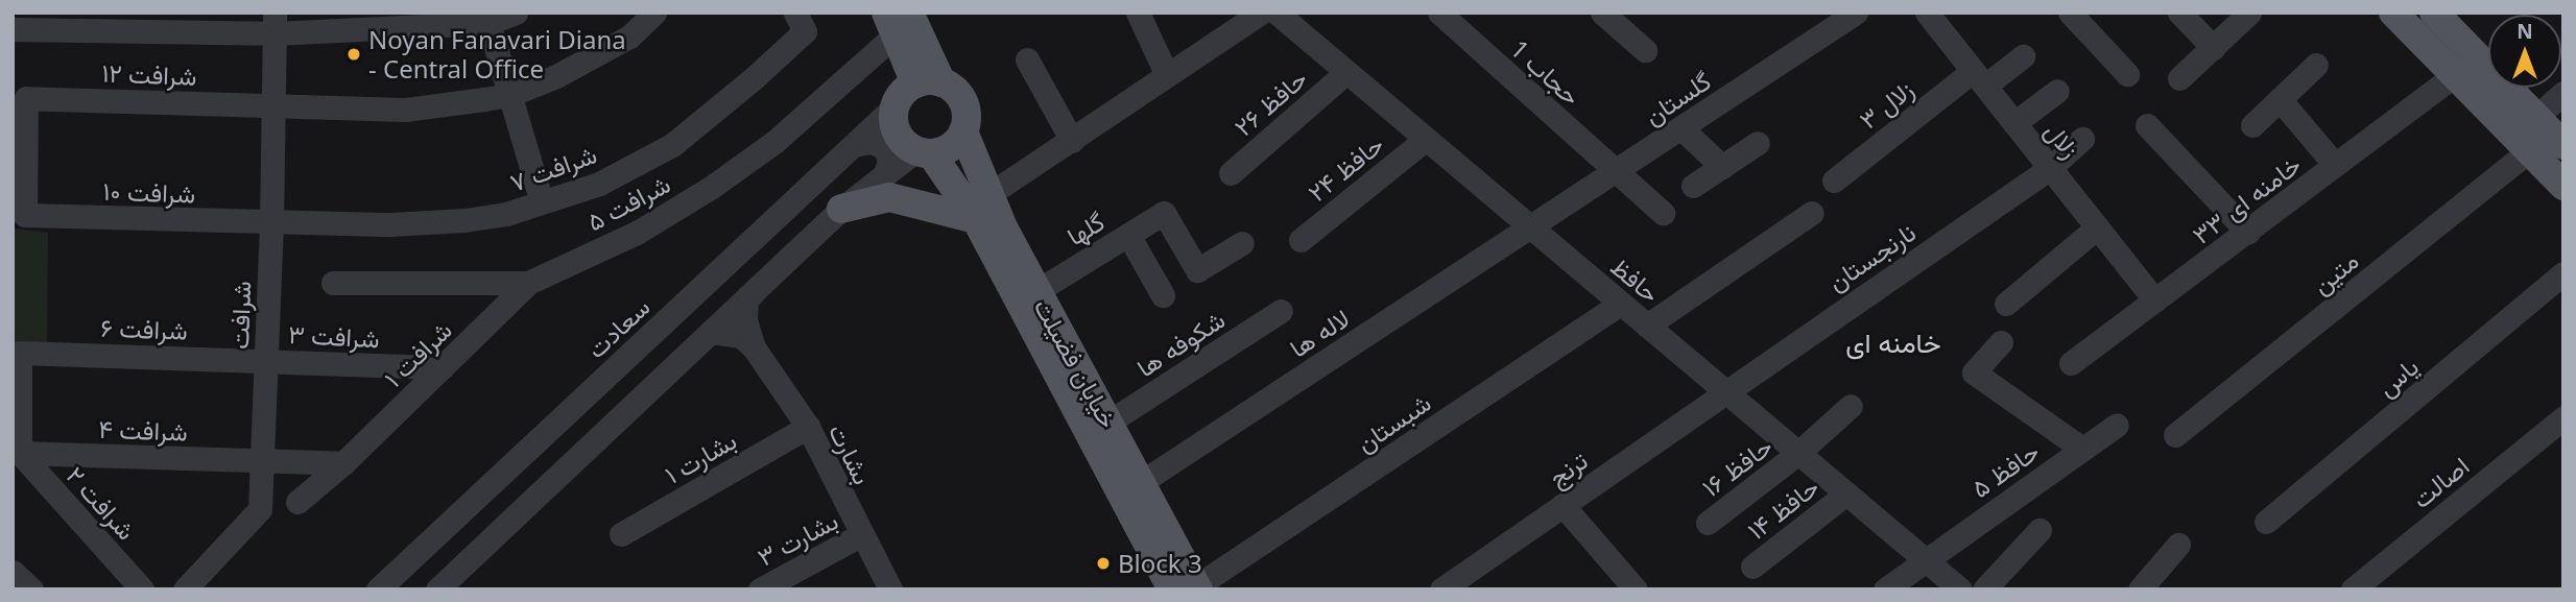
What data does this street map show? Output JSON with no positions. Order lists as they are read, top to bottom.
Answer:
{
  "streets": {
    "main road": ["خیابان فضیلت"],
    "street": [
      "حجاب 1",
      "شرافت ۱۲",
      "گلستان",
      "حافظ ۲۶",
      "۳ زلال",
      "زلال",
      "شرافت ۷",
      "حافظ ۲۴",
      "شرافت ۱۰",
      "خامنه ای ۳۳",
      "شرافت ۵",
      "گلها",
      "نارنجستان",
      "متین",
      "حافظ",
      "شرافت",
      "سعادت",
      "شرافت ۶",
      "لاله ها",
      "شرافت ۳",
      "شکوفه ها",
      "شرافت ۱",
      "یاس",
      "شبستان",
      "شرافت ۴",
      "بشارت",
      "بشارت ۱",
      "حافظ ۱۶",
      "ترنج",
      "حافظ ۵",
      "اصالت",
      "شرافت ۲",
      "حافظ ۱۴",
      "بشارت ۳"
    ]
  },
  "crossings": [
    ["حجاب 1", "گلستان"],
    ["شرافت ۱۲", "شرافت ۱۰"],
    ["شرافت ۱۲", "شرافت"],
    ["گلستان", "حافظ"],
    ["گلستان", "لاله ها"],
    ["حافظ ۲۶", "حافظ"],
    ["۳ زلال", "زلال"],
    ["زلال", "خامنه ای ۳۳"],
    ["زلال", "نارنجستان"],
    ["شرافت ۷", "شرافت ۱۰"],
    ["شرافت ۷", "شرافت"],
    ["حافظ ۲۴", "حافظ"],
    ["شرافت ۱۰", "شرافت"],
    ["شرافت ۵", "شرافت ۱"],
    ["گلها", "خیابان فضیلت"],
    ["نارنجستان", "حافظ"],
    ["نارنجستان", "ترنج"],
    ["حافظ", "لاله ها"],
    ["حافظ", "شبستان"],
    ["حافظ", "حافظ ۱۶"],
    ["حافظ", "ترنج"],
    ["حافظ", "حافظ ۵"],
    ["حافظ", "حافظ ۱۴"],
    ["شرافت", "شرافت ۶"],
    ["شرافت", "شرافت ۳"],
    ["شرافت", "شرافت ۴"],
    ["سعادت", "خیابان فضیلت"],
    ["شرافت ۶", "شرافت ۳"],
    ["شرافت ۶", "شرافت ۴"],
    ["شرافت ۶", "شرافت ۲"],
    ["لاله ها", "خیابان فضیلت"],
    ["شرافت ۳", "شرافت ۱"],
    ["شکوفه ها", "خیابان فضیلت"],
    ["خیابان فضیلت", "شبستان"],
    ["شرافت ۴", "شرافت ۲"],
    ["بشارت", "بشارت ۱"],
    ["بشارت", "بشارت ۳"]
  ],
  "districts": ["خامنه ای"],
  "places": ["Noyan Fanavari Diana - Central Office", "Block 3"],
  "north": "top"
}
